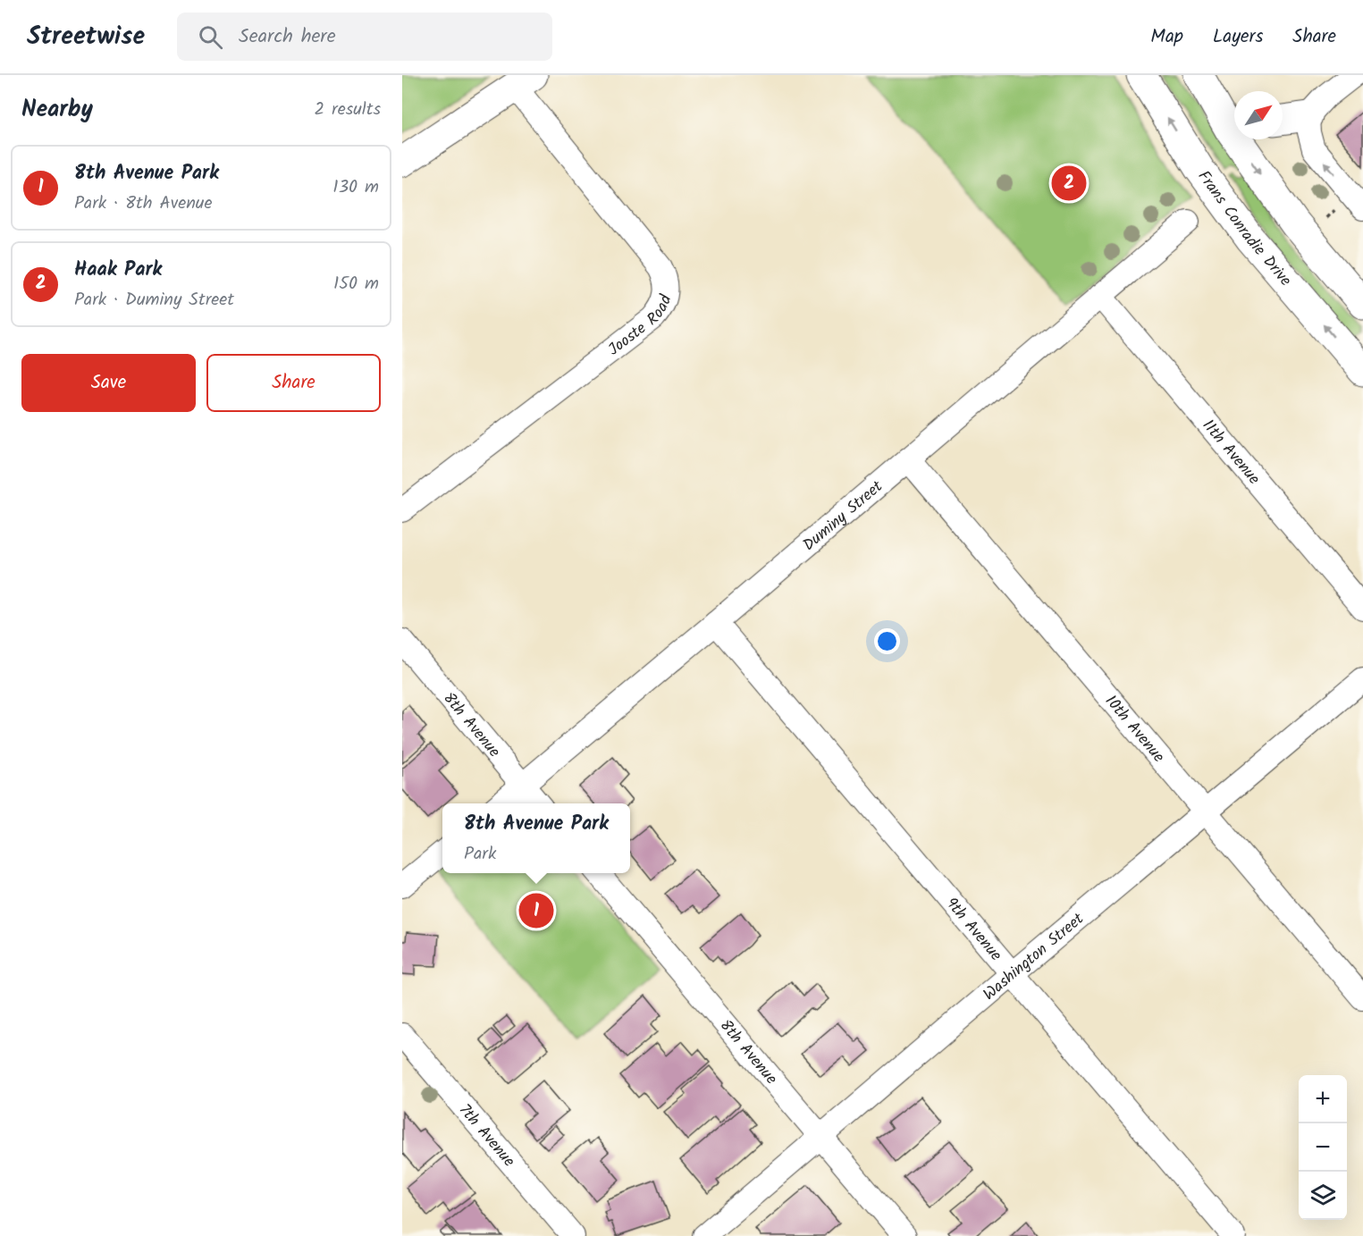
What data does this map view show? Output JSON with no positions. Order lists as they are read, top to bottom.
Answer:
{
  "streets": {
    "main road": ["Frans Conradie Drive"],
    "street": [
      "Jooste Road",
      "11th Avenue",
      "Duminy Street",
      "8th Avenue",
      "10th Avenue",
      "9th Avenue",
      "Washington Street",
      "7th Avenue"
    ]
  },
  "crossings": [
    ["11th Avenue", "Duminy Street"],
    ["Duminy Street", "8th Avenue"],
    ["Duminy Street", "10th Avenue"],
    ["Duminy Street", "9th Avenue"],
    ["8th Avenue", "Washington Street"],
    ["10th Avenue", "Washington Street"],
    ["9th Avenue", "Washington Street"]
  ],
  "north": "top right",
  "page": {
    "header": "Streetwise",
    "search": "Search here",
    "nav": ["Map", "Layers", "Share"],
    "heading": ["Nearby", "2 results"],
    "list": [
      {
        "mark": "1",
        "name": "8th Avenue Park",
        "note": "Park · 8th Avenue",
        "value": "130 m"
      },
      {
        "mark": "2",
        "name": "Haak Park",
        "note": "Park · Duminy Street",
        "value": "150 m"
      }
    ],
    "pins": ["2", "1"],
    "buttons": ["Save", "Share"],
    "popup": ["8th Avenue Park", "Park"],
    "map_buttons": ["+", "−"]
  }
}
